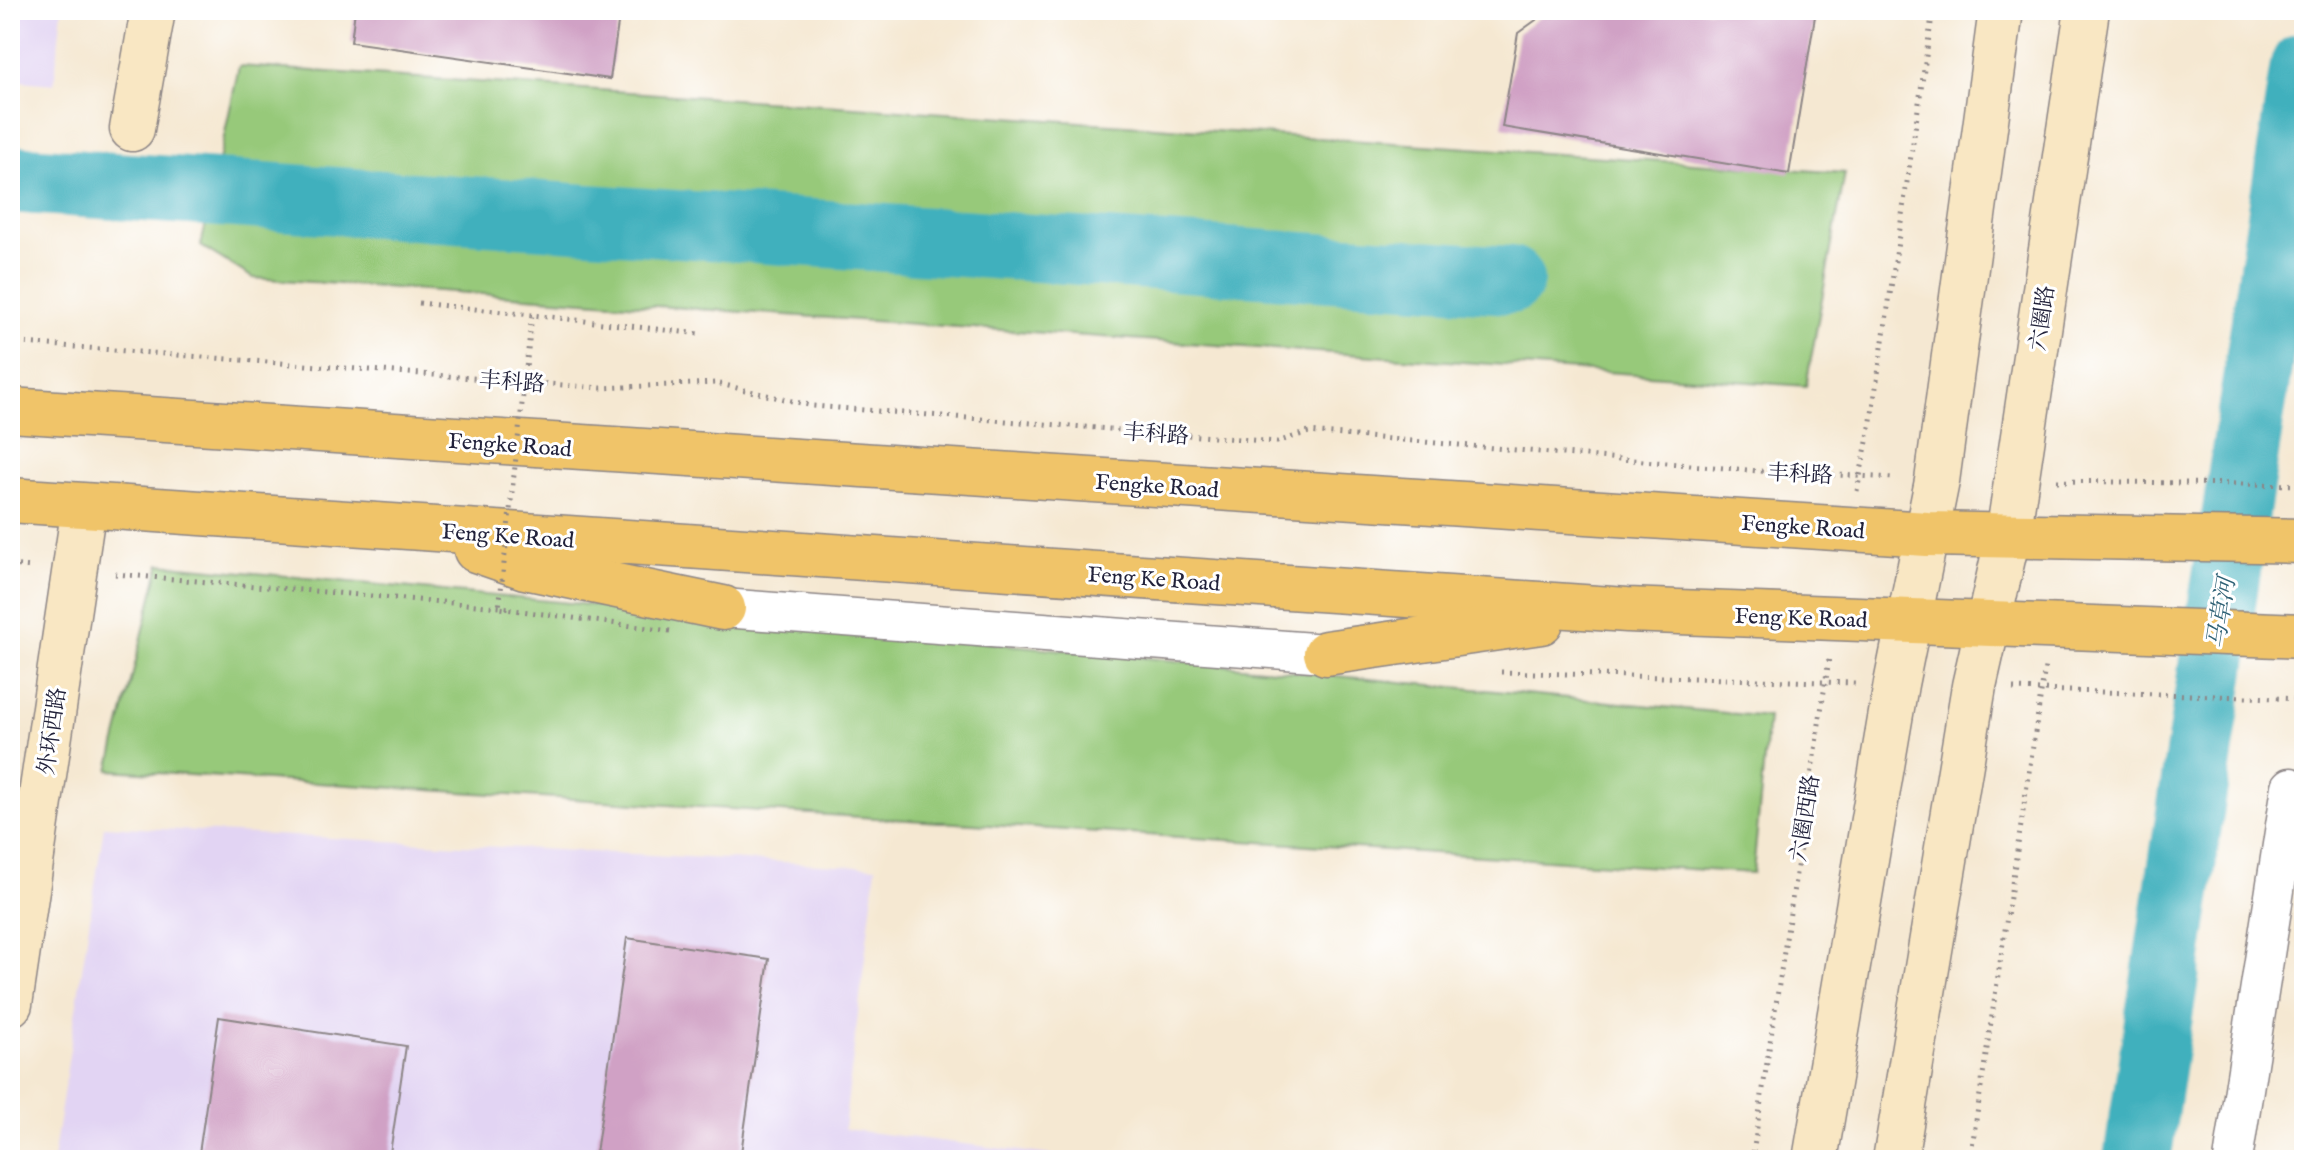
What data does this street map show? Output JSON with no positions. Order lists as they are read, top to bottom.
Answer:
{
  "streets": {
    "main road": [
      "六圈路",
      "Fengke Road",
      "Feng Ke Road",
      "外环西路"
    ],
    "path": ["丰科路", "六圈西路"]
  },
  "crossings": [
    ["六圈路", "Fengke Road"],
    ["六圈路", "Feng Ke Road"],
    ["Feng Ke Road", "外环西路"],
    ["Feng Ke Road", "六圈西路"]
  ],
  "water": ["马草河"]
}
